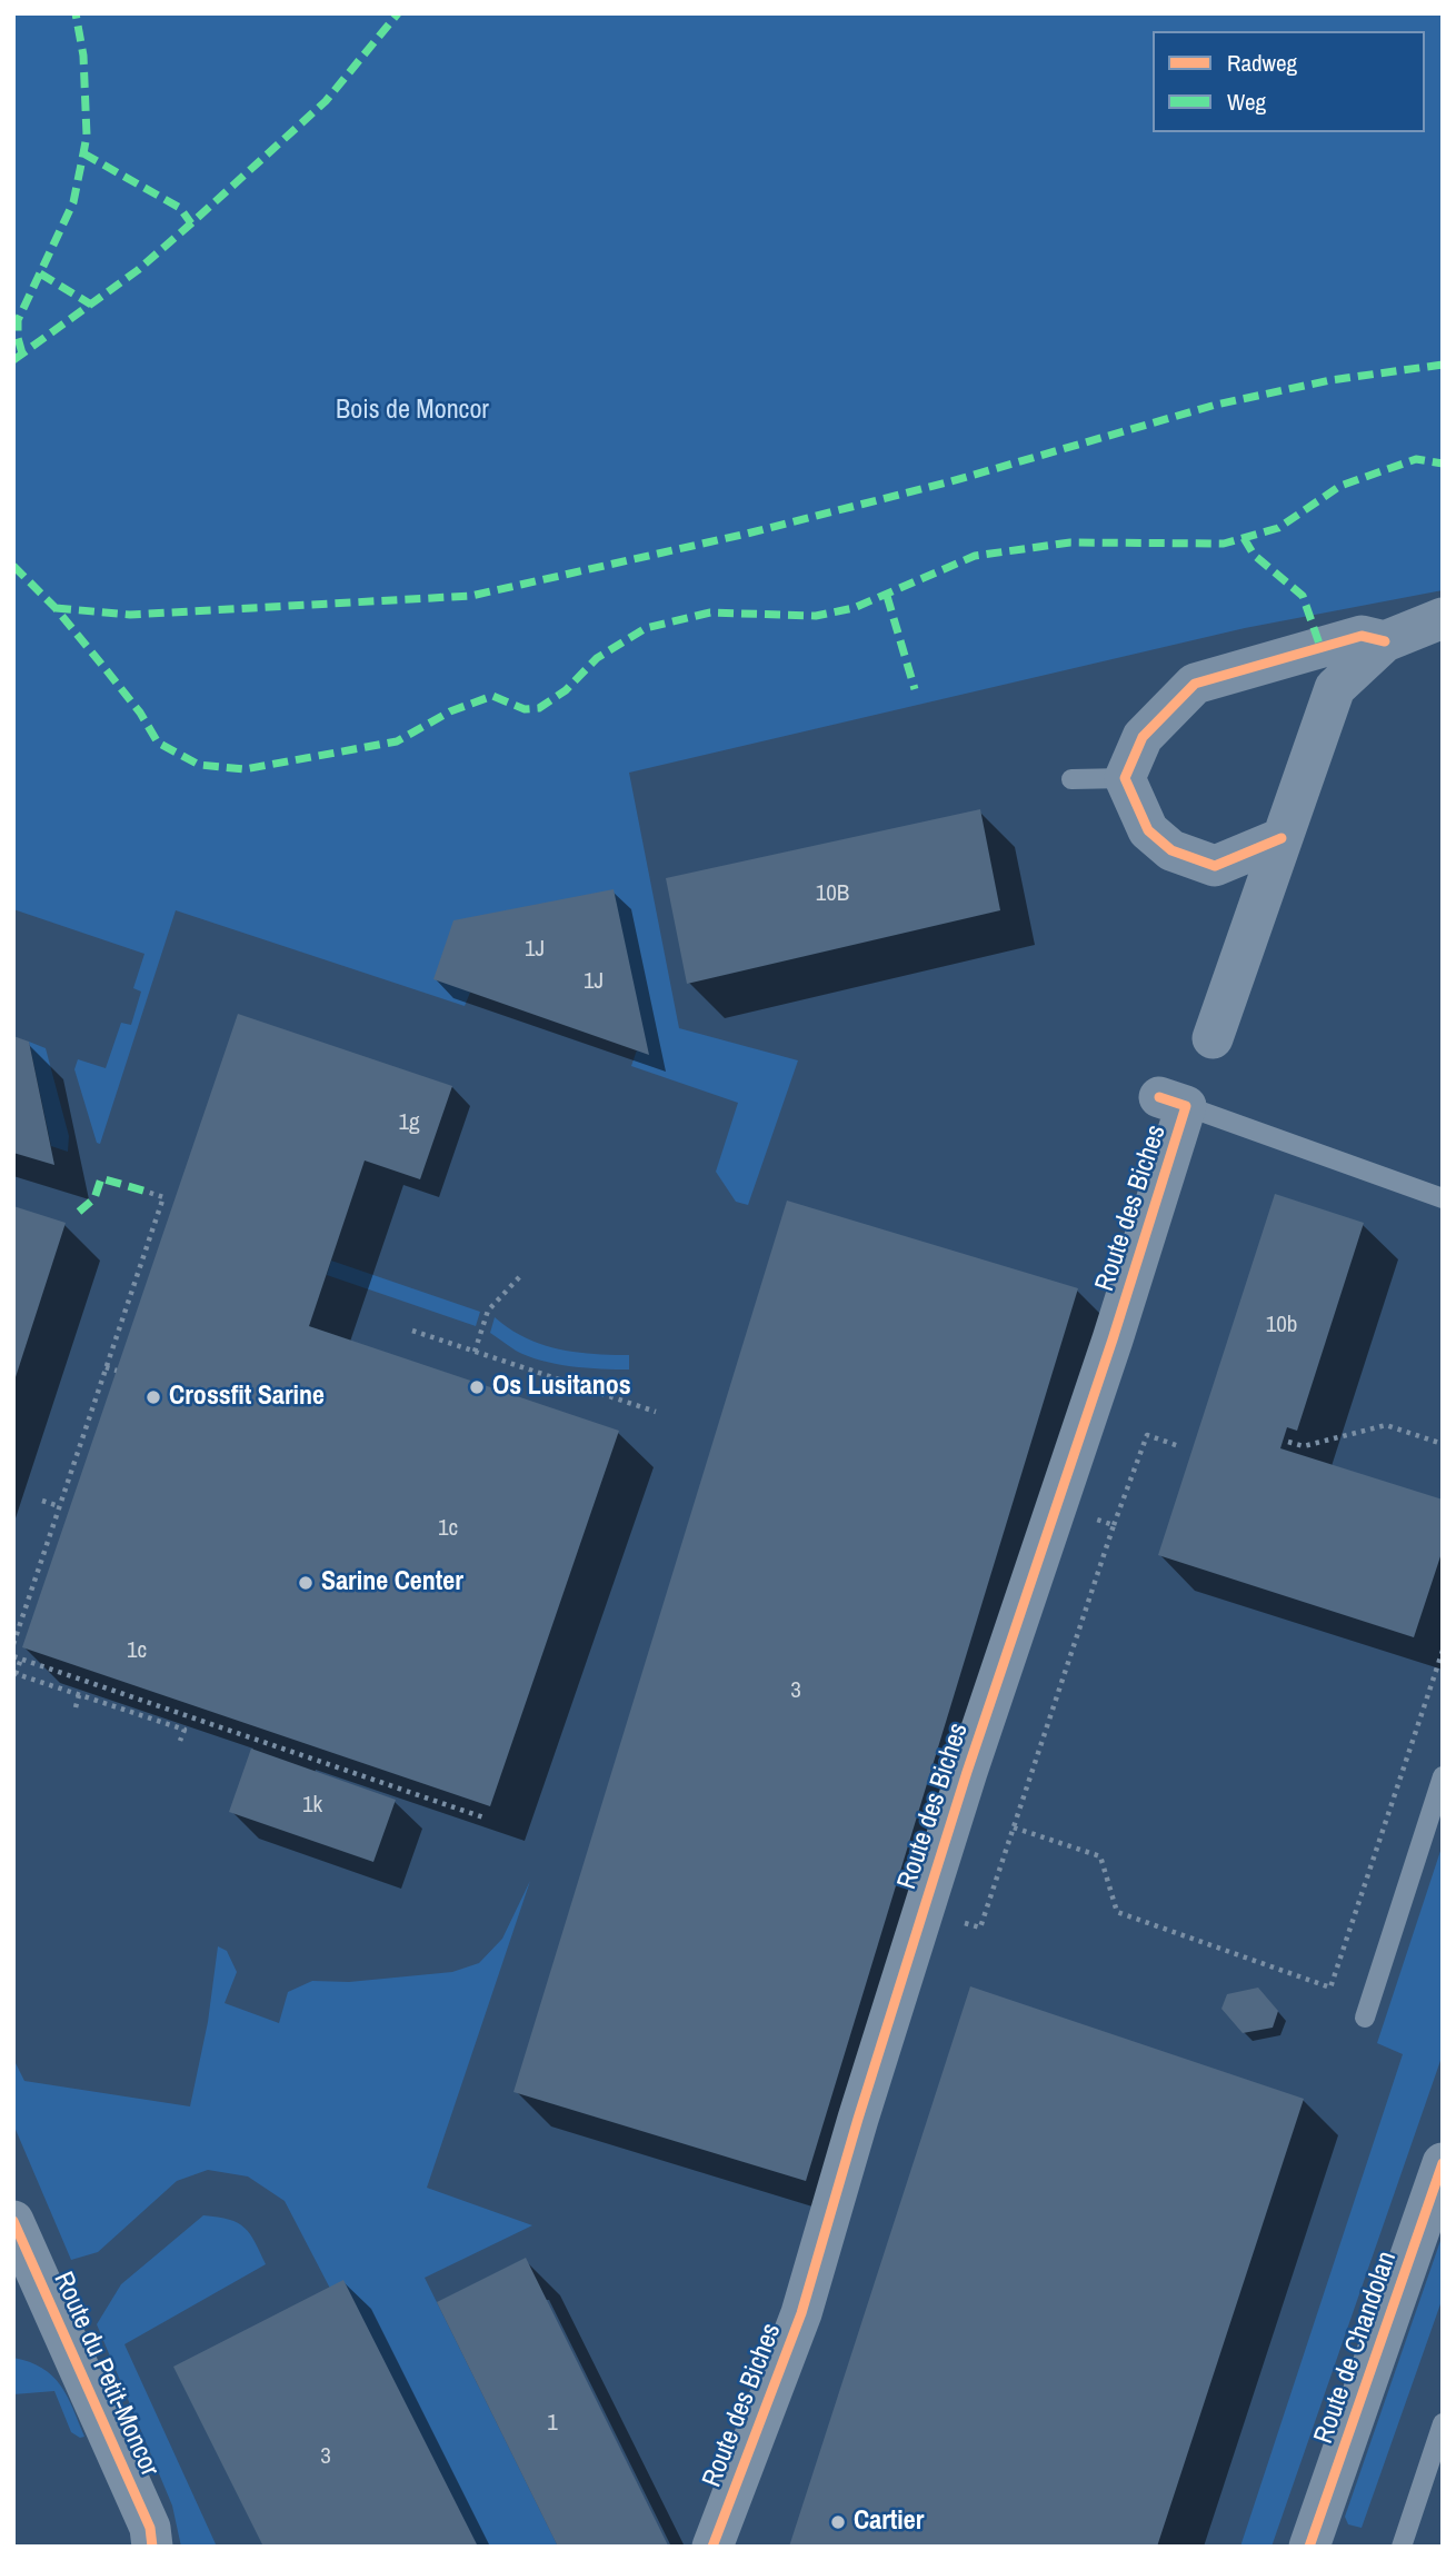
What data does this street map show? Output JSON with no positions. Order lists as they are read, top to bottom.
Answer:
{
  "streets": {
    "street": ["Route des Biches", "Route de Chandolan", "Route du Petit-Moncor"]
  },
  "parks": ["Bois de Moncor"],
  "places": [
    "Os Lusitanos",
    "Crossfit Sarine",
    "Sarine Center",
    "Cartier"
  ],
  "house_numbers": [
    "10B",
    "1J",
    "1J",
    "1g",
    "10b",
    "1c",
    "1c",
    "3",
    "1k",
    "1",
    "3"
  ],
  "legend": ["Radweg", "Weg"]
}
